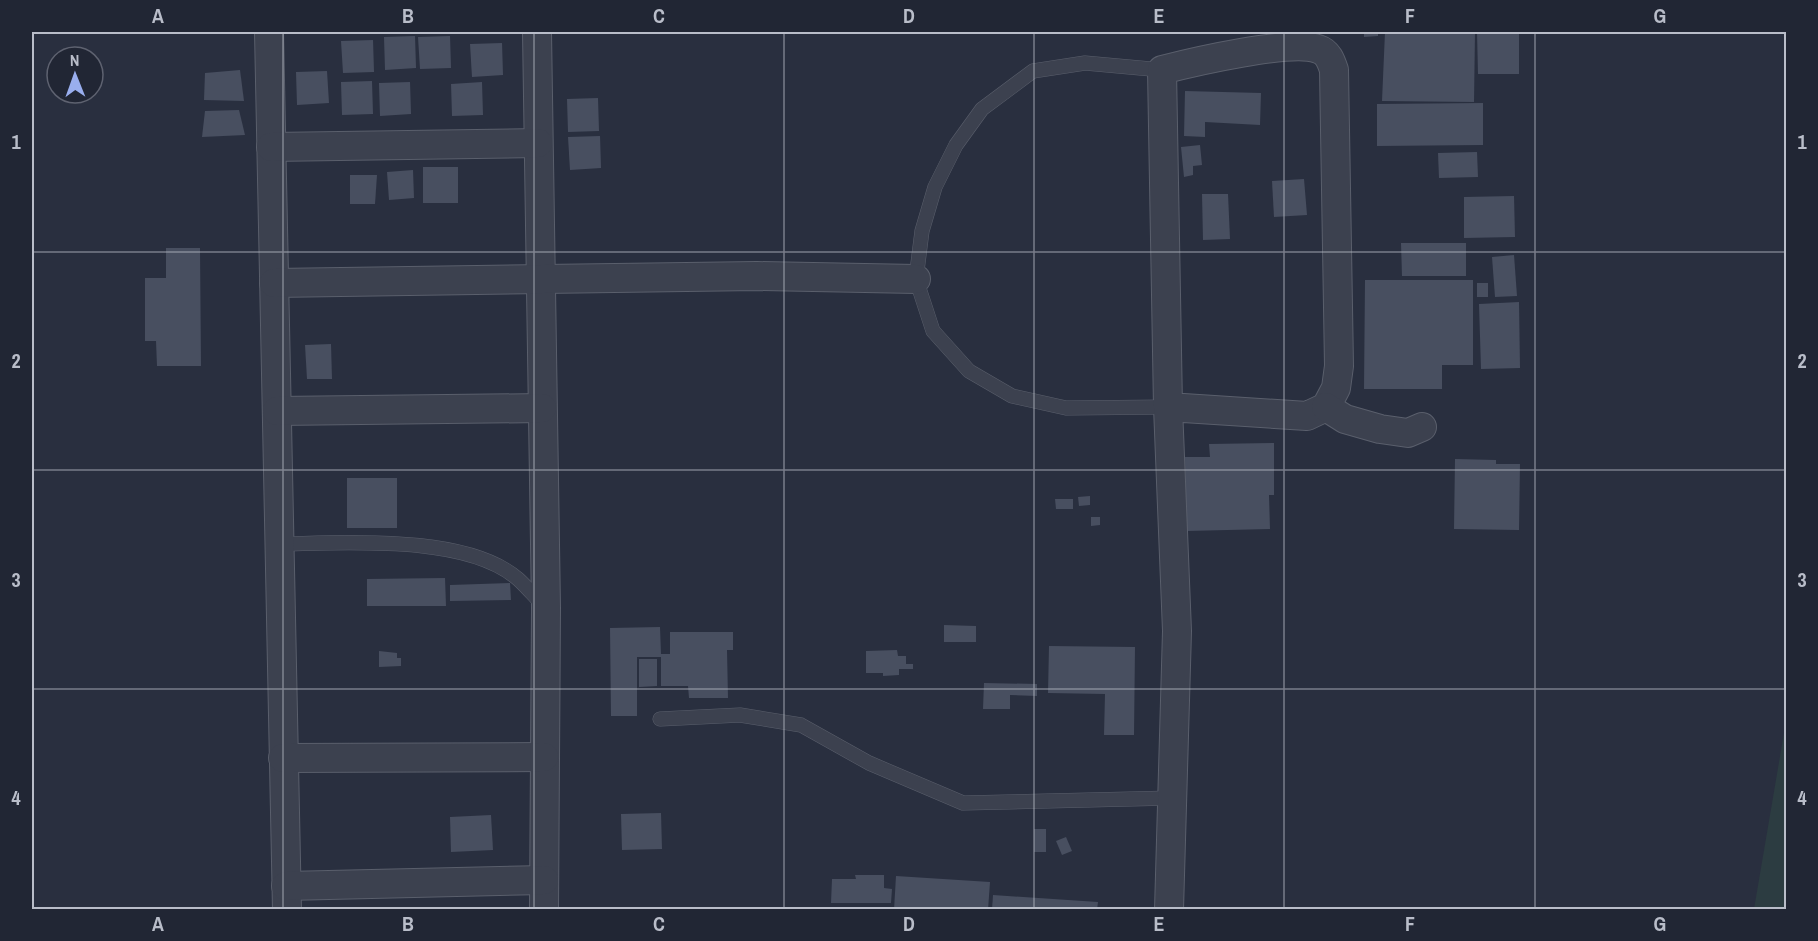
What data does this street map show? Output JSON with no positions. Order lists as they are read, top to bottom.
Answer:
{
  "north": "top",
  "grid": {
    "columns": [
      "A",
      "B",
      "C",
      "D",
      "E",
      "F",
      "G"
    ],
    "rows": [
      "1",
      "2",
      "3",
      "4"
    ]
  }
}
